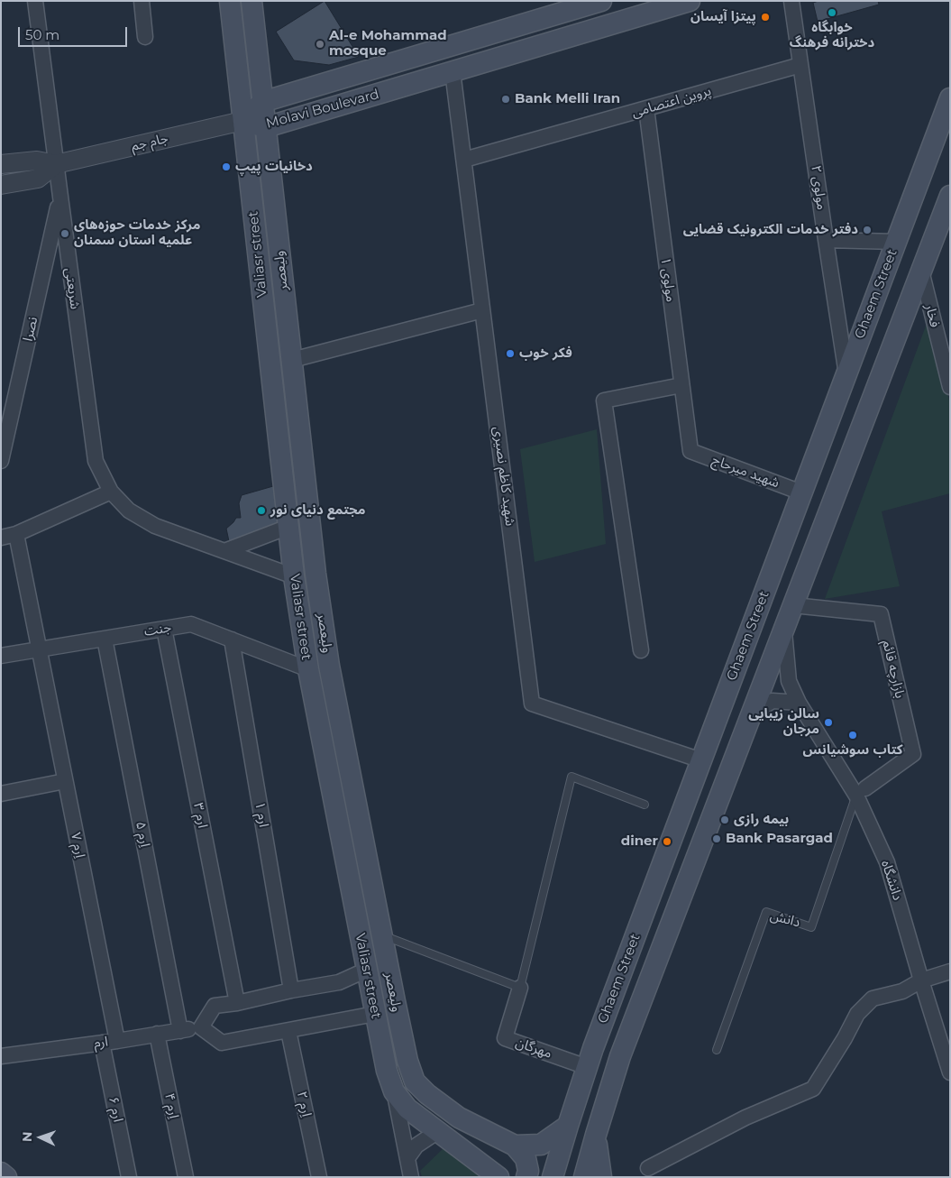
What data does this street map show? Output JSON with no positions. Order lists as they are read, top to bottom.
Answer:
{
  "streets": {
    "main road": [
      "Molavi Boulevard",
      "Valiasr street",
      "ولیعصر",
      "Ghaem Street"
    ],
    "street": [
      "پروین اعتصامی",
      "جام جم",
      "مولوی ۲",
      "مولوی ۱",
      "شریعتی",
      "فخار",
      "نصرا",
      "شهید میرحاج",
      "شهید کاظم نصیری",
      "جنت",
      "بازارچه قائم",
      "ارم ۱",
      "ارم ۳",
      "اِرم ۵",
      "اِرم ۷",
      "دانشگاه",
      "ارم",
      "مهرگان",
      "اِرم ۲",
      "اِرم ۴",
      "ارم ۶"
    ],
    "lane": ["دانش"]
  },
  "crossings": [
    ["پروین اعتصامی", "مولوی ۲"],
    ["پروین اعتصامی", "مولوی ۱"],
    ["پروین اعتصامی", "شهید کاظم نصیری"],
    ["Molavi Boulevard", "جام جم"],
    ["Molavi Boulevard", "Valiasr street"],
    ["Molavi Boulevard", "ولیعصر"],
    ["Molavi Boulevard", "شهید کاظم نصیری"],
    ["جام جم", "Valiasr street"],
    ["جام جم", "شریعتی"],
    ["مولوی ۲", "Ghaem Street"],
    ["Valiasr street", "شریعتی"],
    ["Valiasr street", "جنت"],
    ["ولیعصر", "Ghaem Street"],
    ["مولوی ۱", "شهید میرحاج"],
    ["شریعتی", "نصرا"],
    ["Ghaem Street", "شهید میرحاج"],
    ["Ghaem Street", "شهید کاظم نصیری"],
    ["Ghaem Street", "مهرگان"],
    ["جنت", "ارم ۱"],
    ["جنت", "ارم ۳"],
    ["جنت", "اِرم ۵"],
    ["جنت", "اِرم ۷"],
    ["بازارچه قائم", "دانشگاه"],
    ["بازارچه قائم", "دانش"],
    ["اِرم ۵", "ارم"],
    ["اِرم ۷", "ارم"],
    ["دانشگاه", "دانش"],
    ["ارم", "اِرم ۴"],
    ["ارم", "ارم ۶"]
  ],
  "places": [
    "خوابگاه دخترانه فرهنگ",
    "پیتزا آیسان",
    "Al-e Mohammad mosque",
    "Bank Melli Iran",
    "دخانیات پیپ",
    "دفتر خدمات الکترونیک قضایی",
    "مرکز خدمات حوزه‌های علمیه استان سمنان",
    "فکر خوب",
    "مجتمع دنیای نور",
    "سالن زیبایی مرجان",
    "کتاب سوشیانس",
    "بیمه رازی",
    "Bank Pasargad",
    "diner"
  ],
  "scale_bar": "50 m",
  "north": "left"
}
